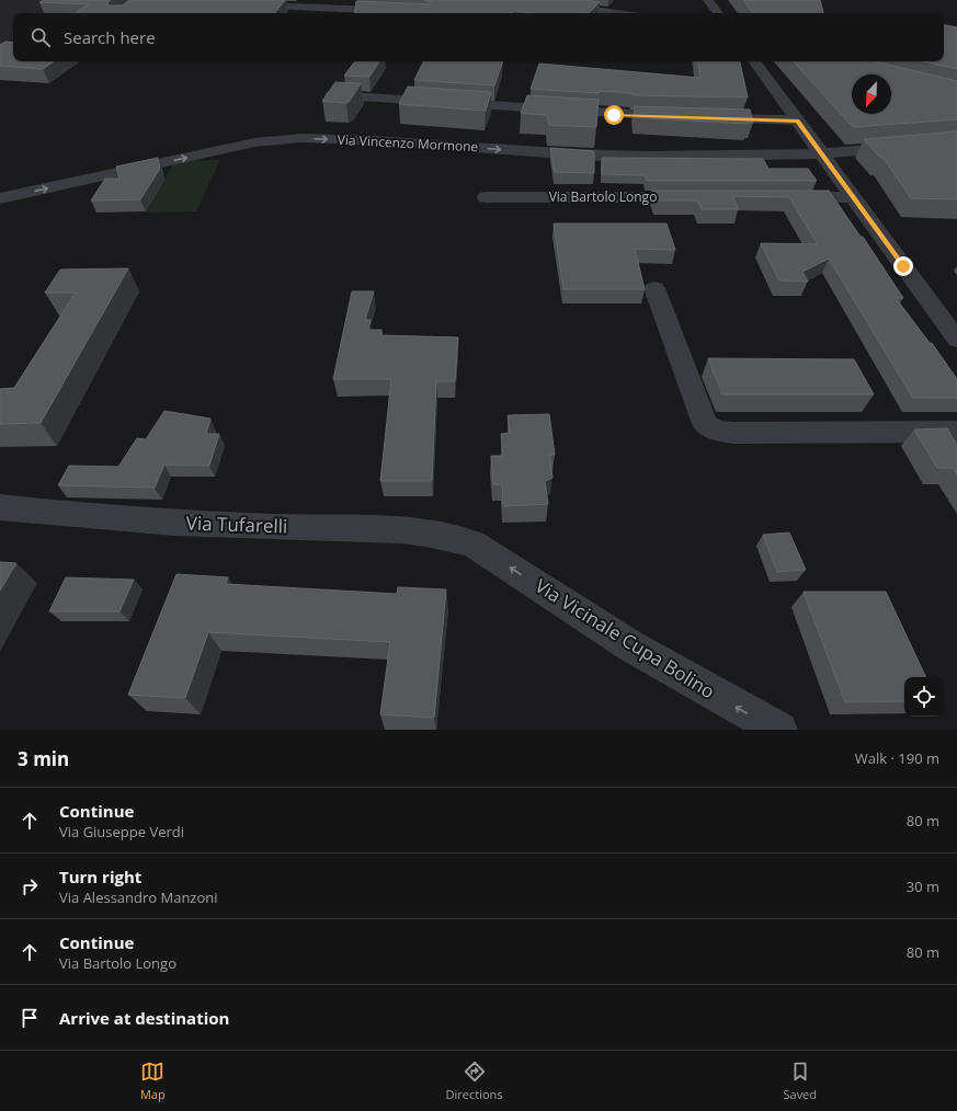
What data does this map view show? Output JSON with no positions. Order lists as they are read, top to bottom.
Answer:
{
  "streets": {
    "street": [
      "Via Vincenzo Mormone",
      "Via Bartolo Longo",
      "Via Tufarelli",
      "Via Vicinale Cupa Bolino"
    ]
  },
  "crossings": [
    ["Via Tufarelli", "Via Vicinale Cupa Bolino"]
  ],
  "one_way": ["Via Vicinale Cupa Bolino"],
  "north": "bottom left",
  "page": {
    "search": "Search here",
    "heading": ["3 min", "Walk · 190 m"],
    "list": [
      ["Continue", "Via Giuseppe Verdi", "80 m"],
      ["Turn right", "Via Alessandro Manzoni", "30 m"],
      ["Continue", "Via Bartolo Longo", "80 m"],
      "Arrive at destination"
    ],
    "nav": ["Map", "Directions", "Saved"]
  }
}
